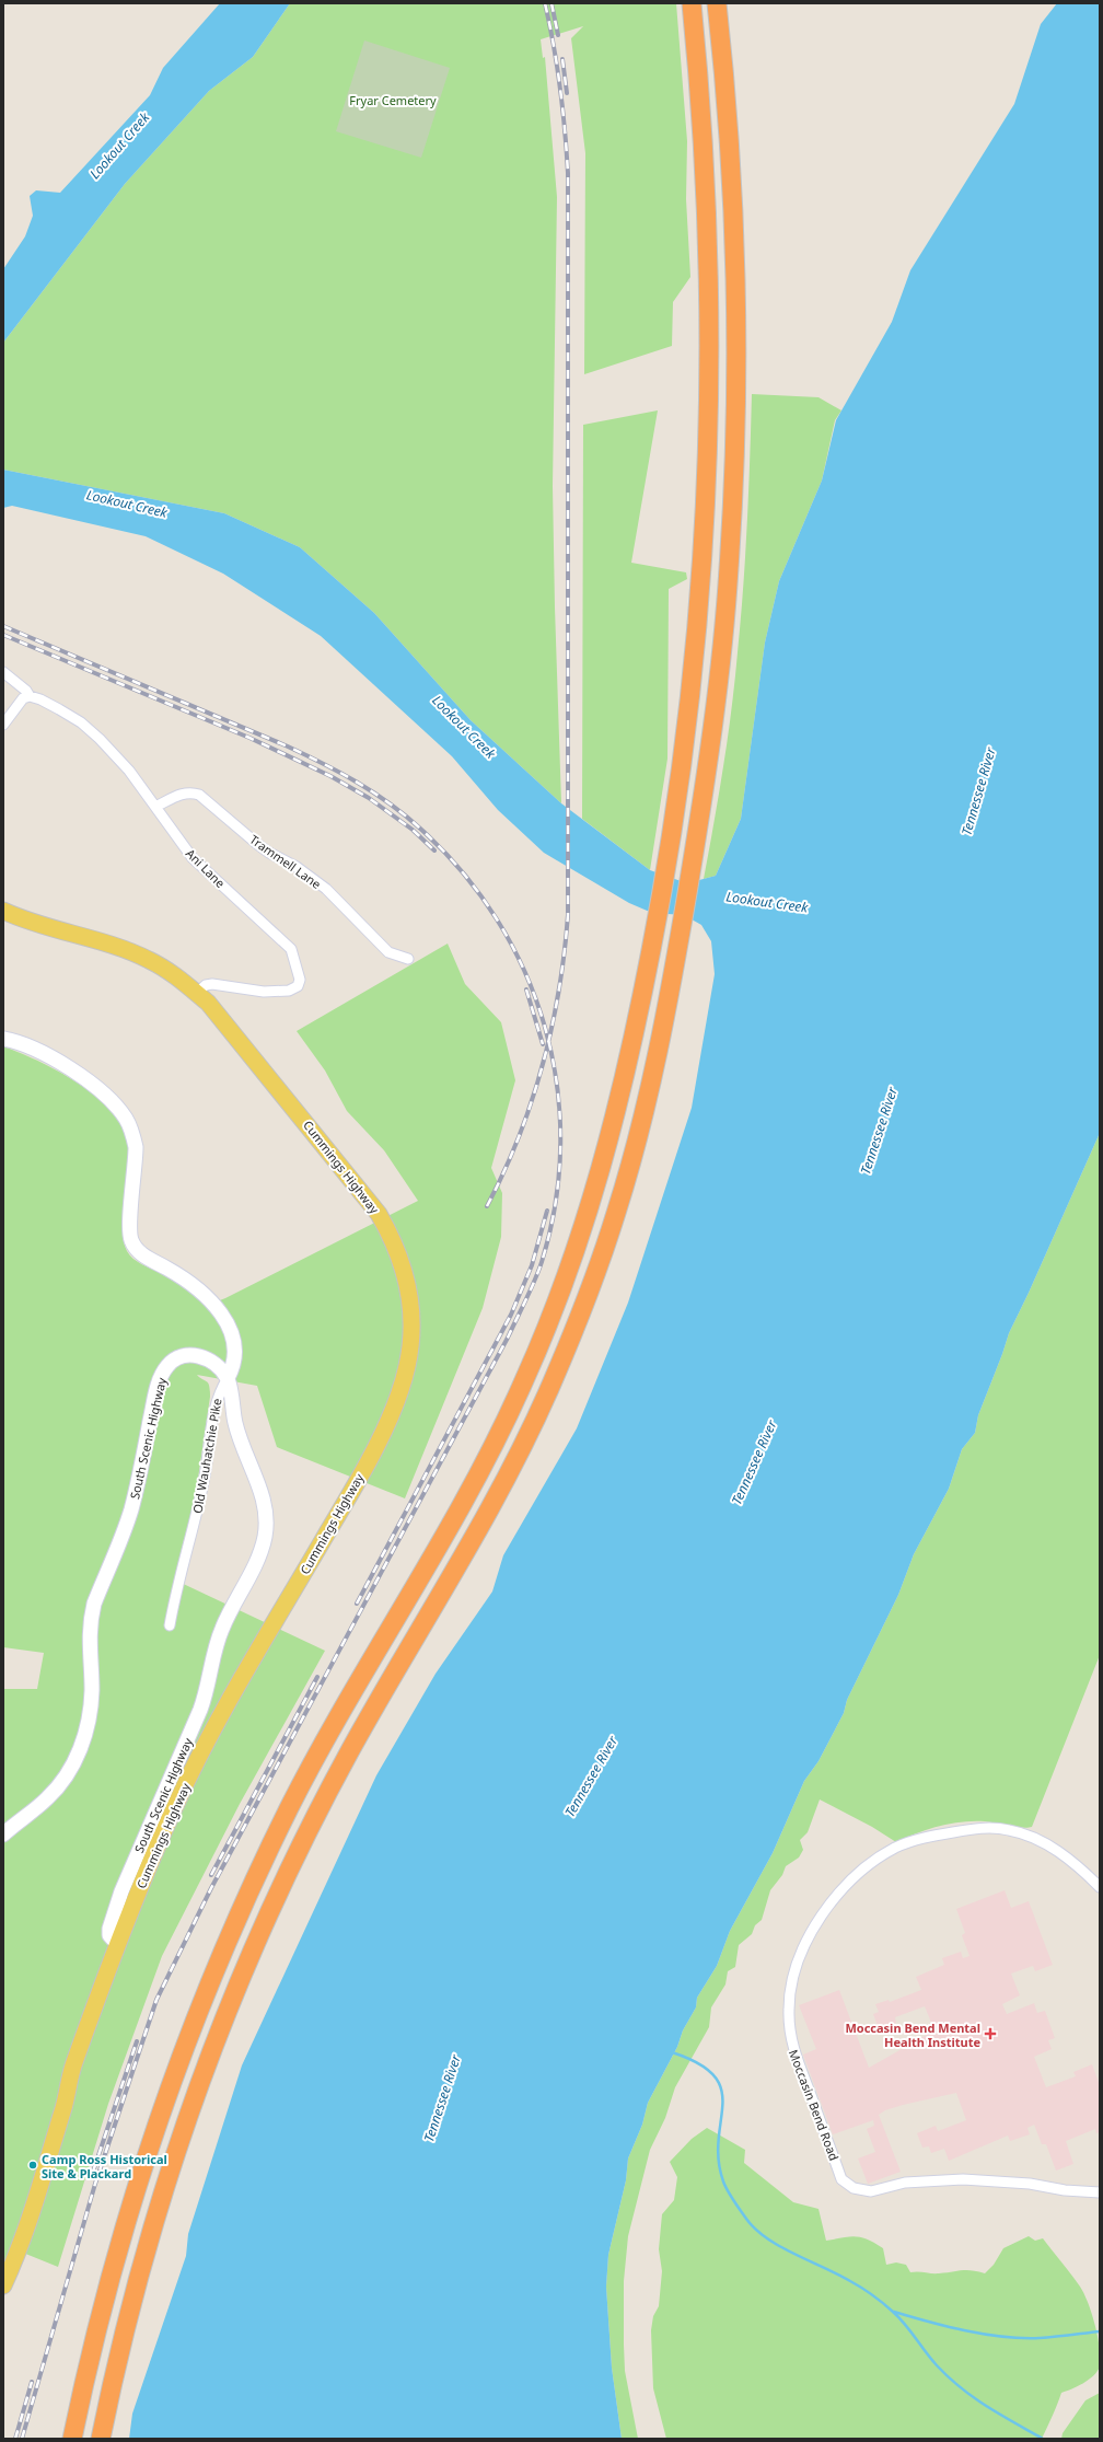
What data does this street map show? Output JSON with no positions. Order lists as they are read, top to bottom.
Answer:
{
  "streets": {
    "main road": ["Cummings Highway", "South Scenic Highway", "Old Wauhatchie Pike"],
    "street": ["Trammell Lane", "Ani Lane", "Moccasin Bend Road"]
  },
  "crossings": [
    ["Trammell Lane", "Ani Lane"],
    ["Ani Lane", "Cummings Highway"],
    ["Cummings Highway", "South Scenic Highway"],
    ["South Scenic Highway", "Old Wauhatchie Pike"]
  ],
  "water": ["Lookout Creek", "Tennessee River"],
  "parks": ["Fryar Cemetery"],
  "places": {
    "health": ["Moccasin Bend Mental Health Institute"],
    "other": ["Camp Ross Historical Site & Plackard"]
  }
}
